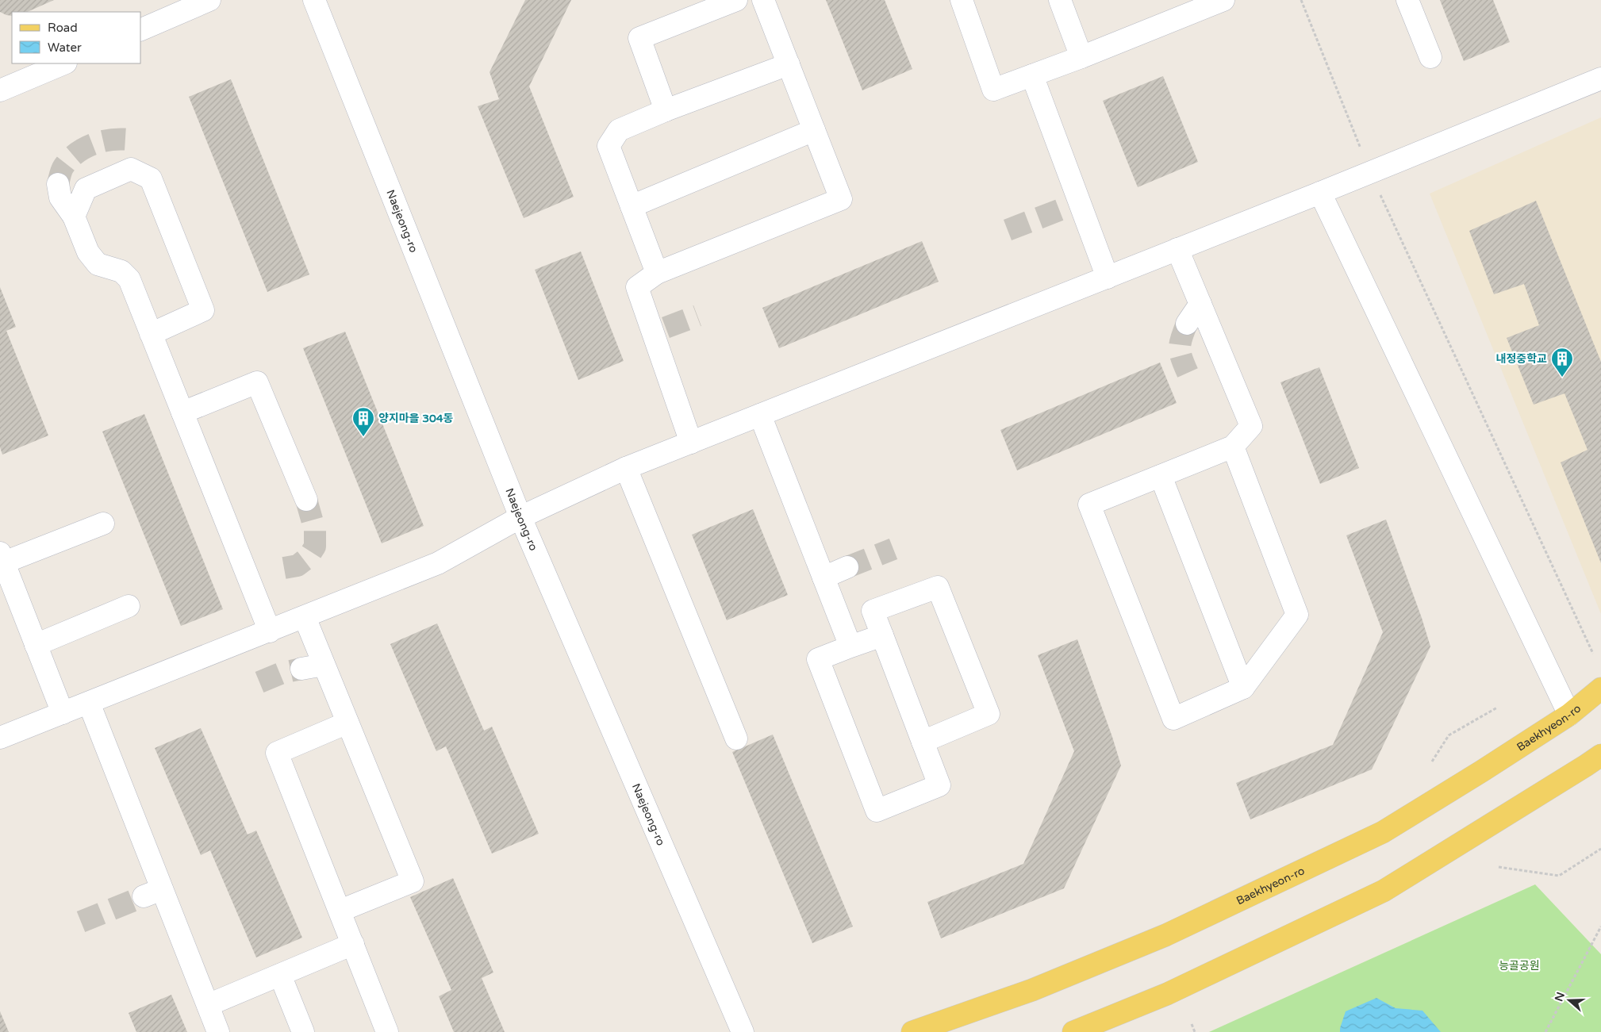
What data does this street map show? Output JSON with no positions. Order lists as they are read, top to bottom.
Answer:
{
  "streets": {
    "main road": ["Baekhyeon-ro"],
    "street": ["Naejeong-ro"]
  },
  "parks": ["능골공원"],
  "places": {
    "building": ["내정중학교", "양지마을 304동"]
  },
  "legend": ["Road", "Water"],
  "north": "left"
}
